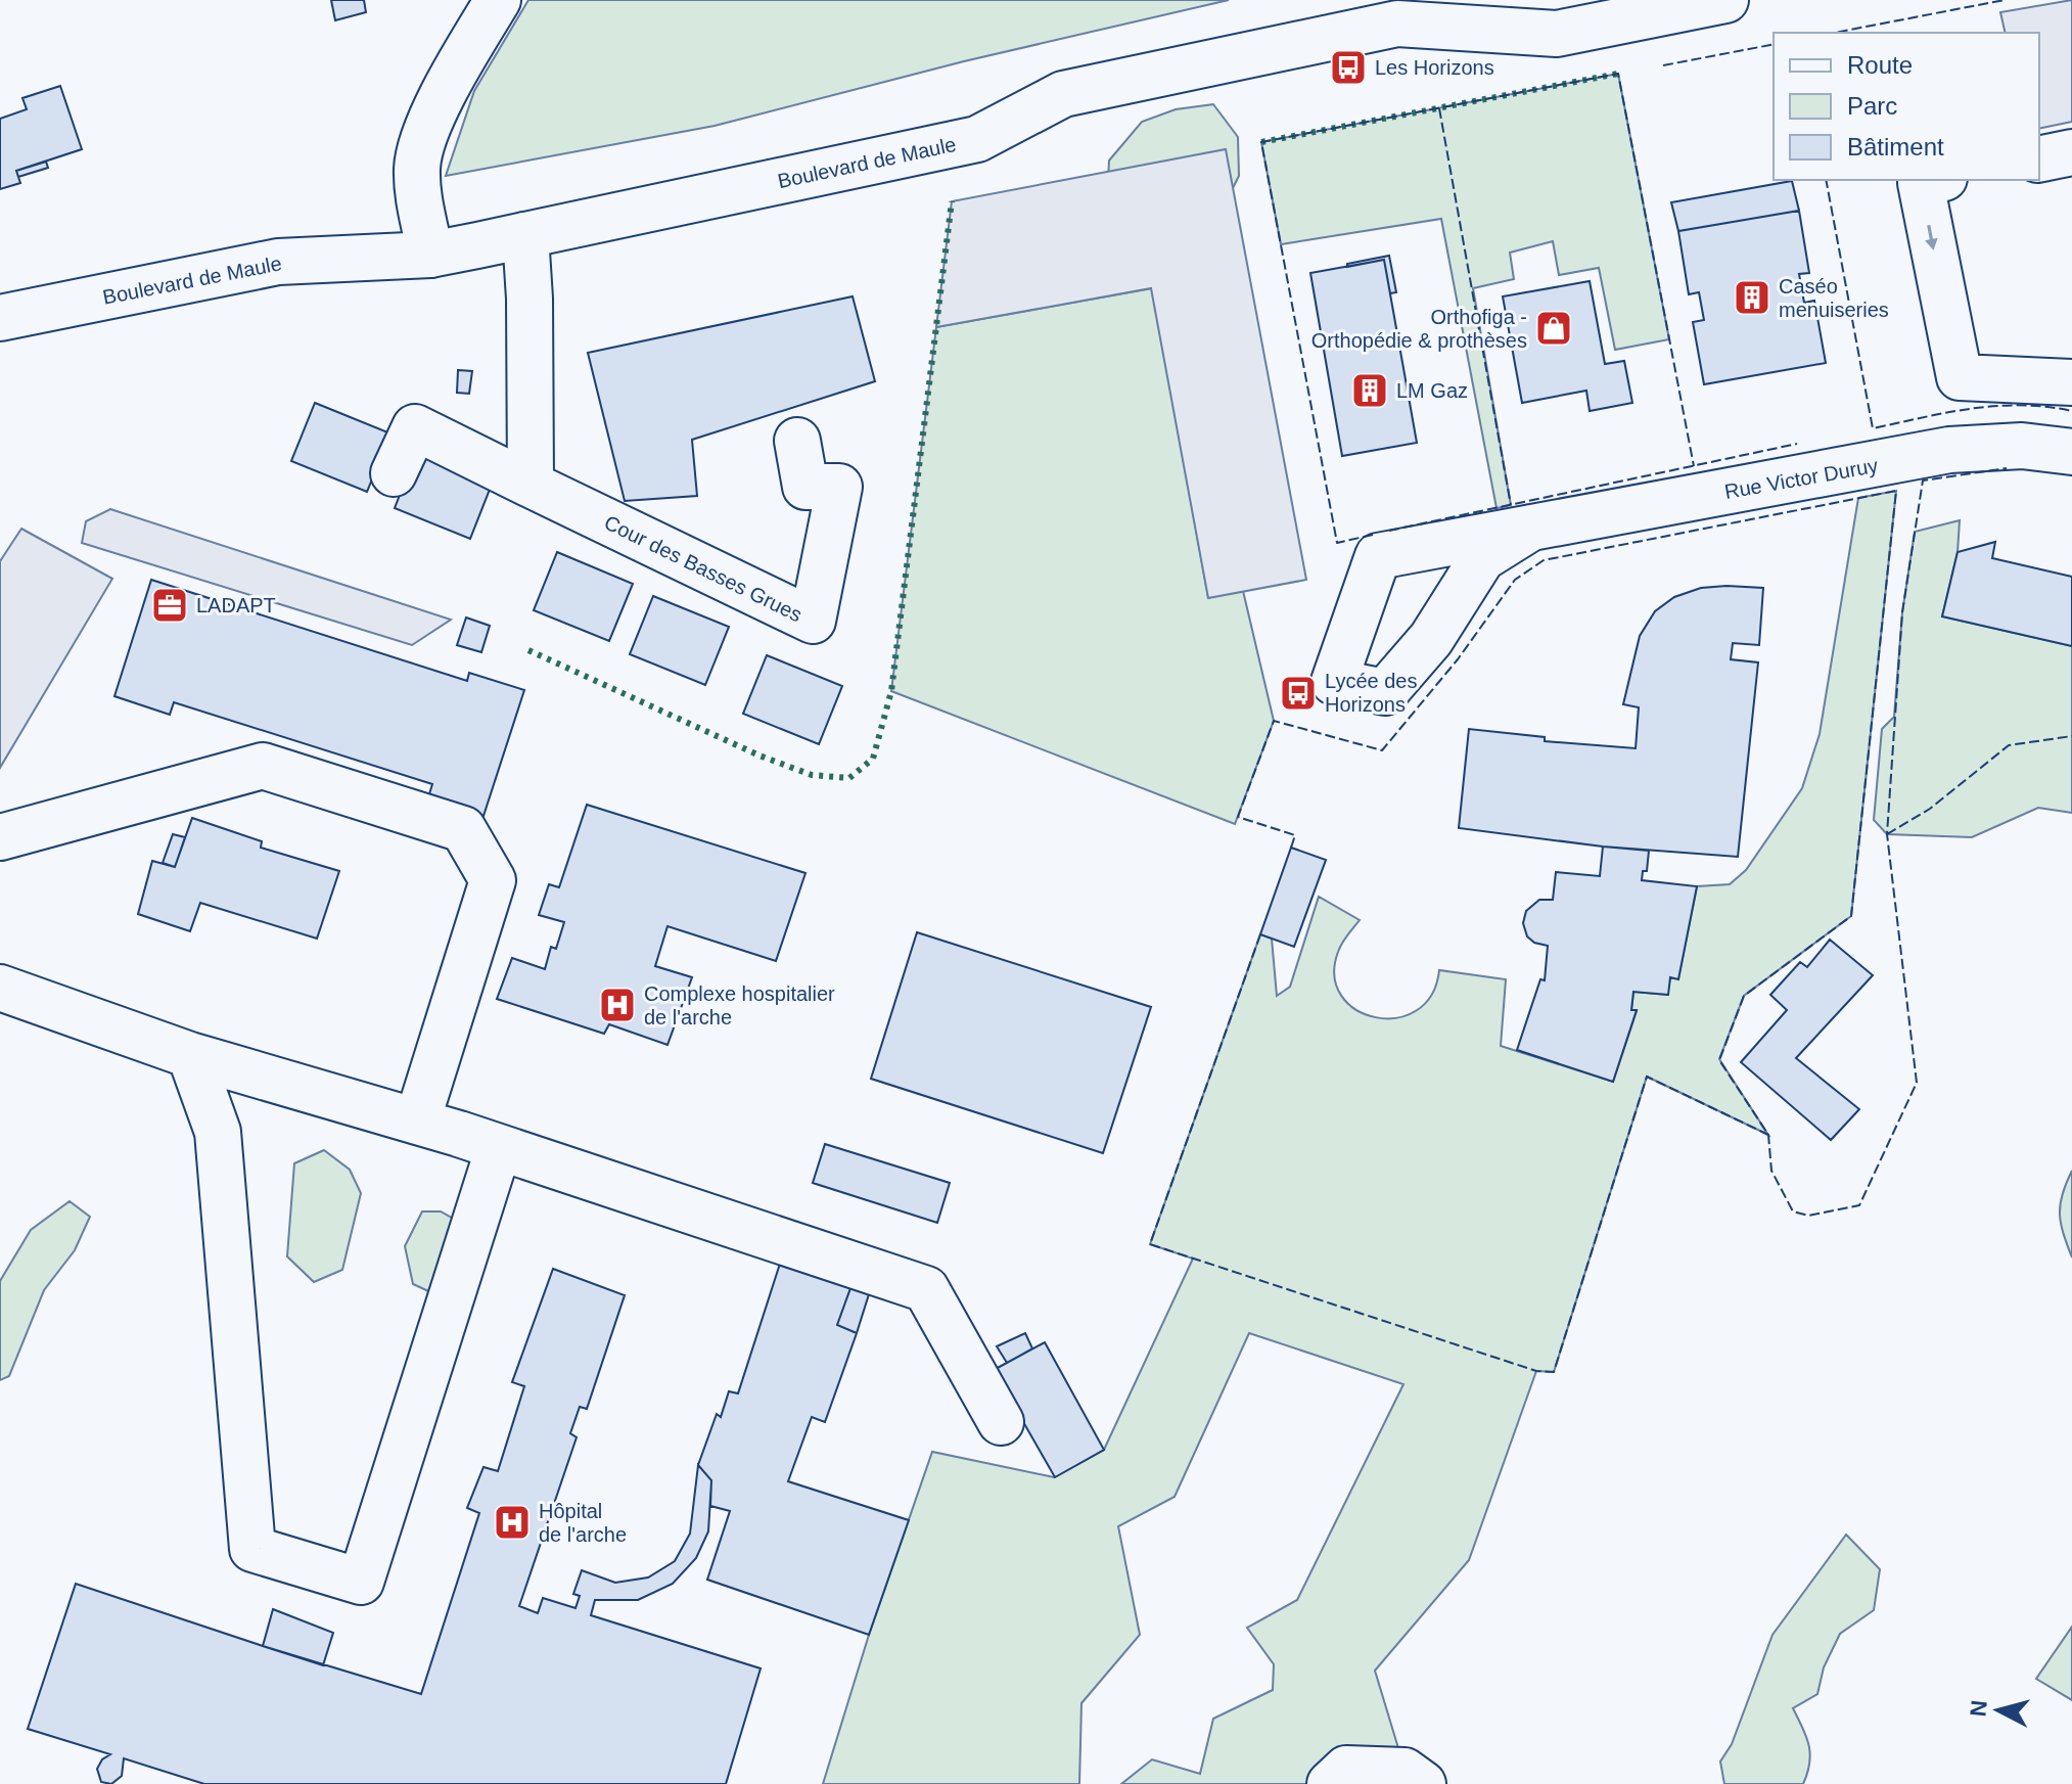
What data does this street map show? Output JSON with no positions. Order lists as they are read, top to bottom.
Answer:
{
  "streets": {
    "main road": ["Boulevard de Maule", "Rue Victor Duruy", "Cour des Basses Grues"]
  },
  "places": {
    "bus stop": ["Les Horizons", "Lycée des Horizons"],
    "building": ["Caséo menuiseries", "LM Gaz"],
    "shop": ["Orthofiga - Orthopédie & prothèses"],
    "office": ["LADAPT"],
    "hospital": ["Complexe hospitalier de l'arche", "Hôpital de l'arche"]
  },
  "legend": ["Route", "Parc", "Bâtiment"],
  "north": "left"
}
